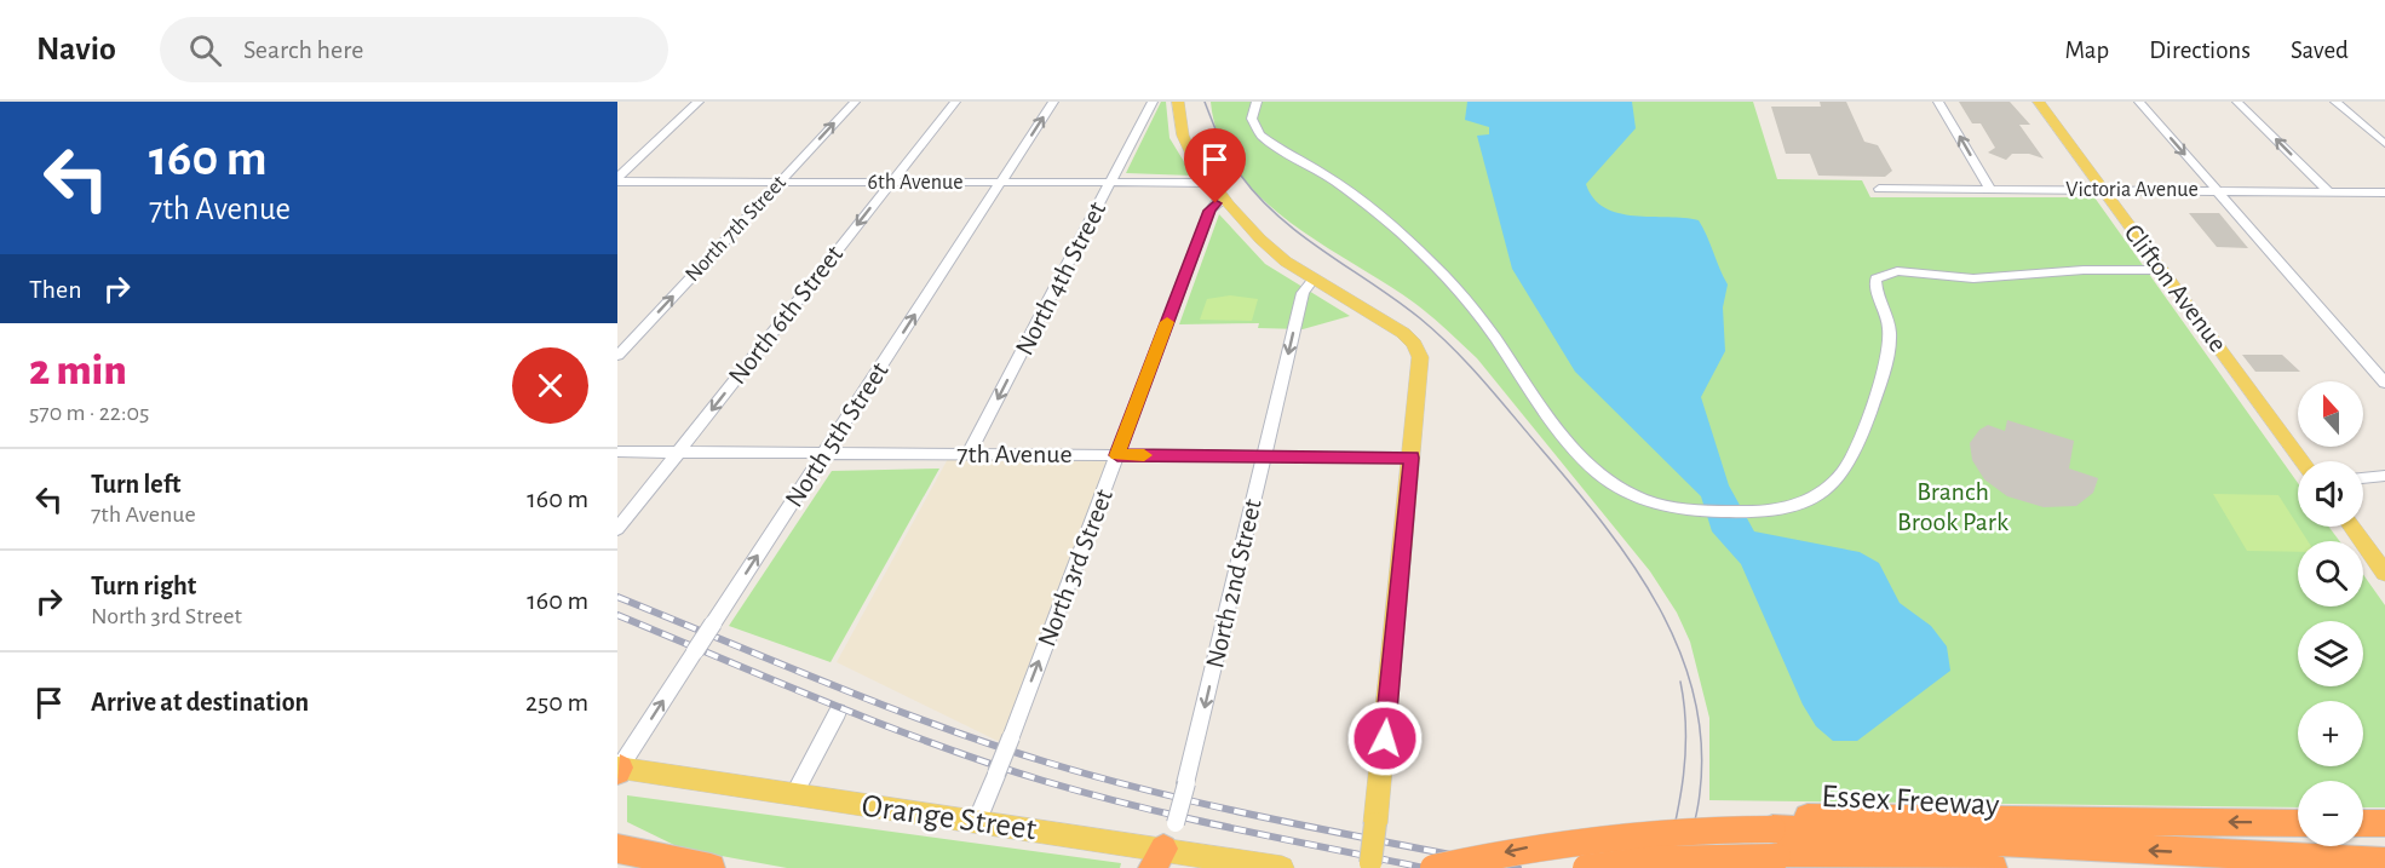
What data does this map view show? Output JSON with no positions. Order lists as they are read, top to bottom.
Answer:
{
  "streets": {
    "highway": ["Essex Freeway"],
    "main road": ["Clifton Avenue", "Orange Street"],
    "street": [
      "6th Avenue",
      "Victoria Avenue",
      "North 7th Street",
      "North 4th Street",
      "North 6th Street",
      "North 5th Street",
      "7th Avenue",
      "North 3rd Street",
      "North 2nd Street"
    ]
  },
  "crossings": [
    ["6th Avenue", "North 7th Street"],
    ["6th Avenue", "North 4th Street"],
    ["6th Avenue", "North 6th Street"],
    ["6th Avenue", "North 5th Street"],
    ["Victoria Avenue", "Clifton Avenue"],
    ["North 4th Street", "7th Avenue"],
    ["North 6th Street", "7th Avenue"],
    ["North 5th Street", "7th Avenue"],
    ["North 5th Street", "Orange Street"],
    ["7th Avenue", "North 3rd Street"],
    ["7th Avenue", "North 2nd Street"],
    ["North 3rd Street", "Orange Street"],
    ["North 2nd Street", "Orange Street"]
  ],
  "one_way": [
    "North 4th Street",
    "North 6th Street",
    "North 5th Street",
    "North 3rd Street",
    "North 2nd Street"
  ],
  "parks": ["Branch Brook Park"],
  "north": "top",
  "page": {
    "header": "Navio",
    "search": "Search here",
    "nav": ["Map", "Directions", "Saved"],
    "turn": ["160 m", "7th Avenue"],
    "then": "Then",
    "heading": ["2 min", "570 m · 22:05"],
    "map_buttons": ["+", "−"],
    "list": [
      {
        "name": "Turn left",
        "note": "7th Avenue",
        "value": "160 m"
      },
      {
        "name": "Turn right",
        "note": "North 3rd Street",
        "value": "160 m"
      },
      {
        "name": "Arrive at destination",
        "value": "250 m"
      }
    ]
  }
}
